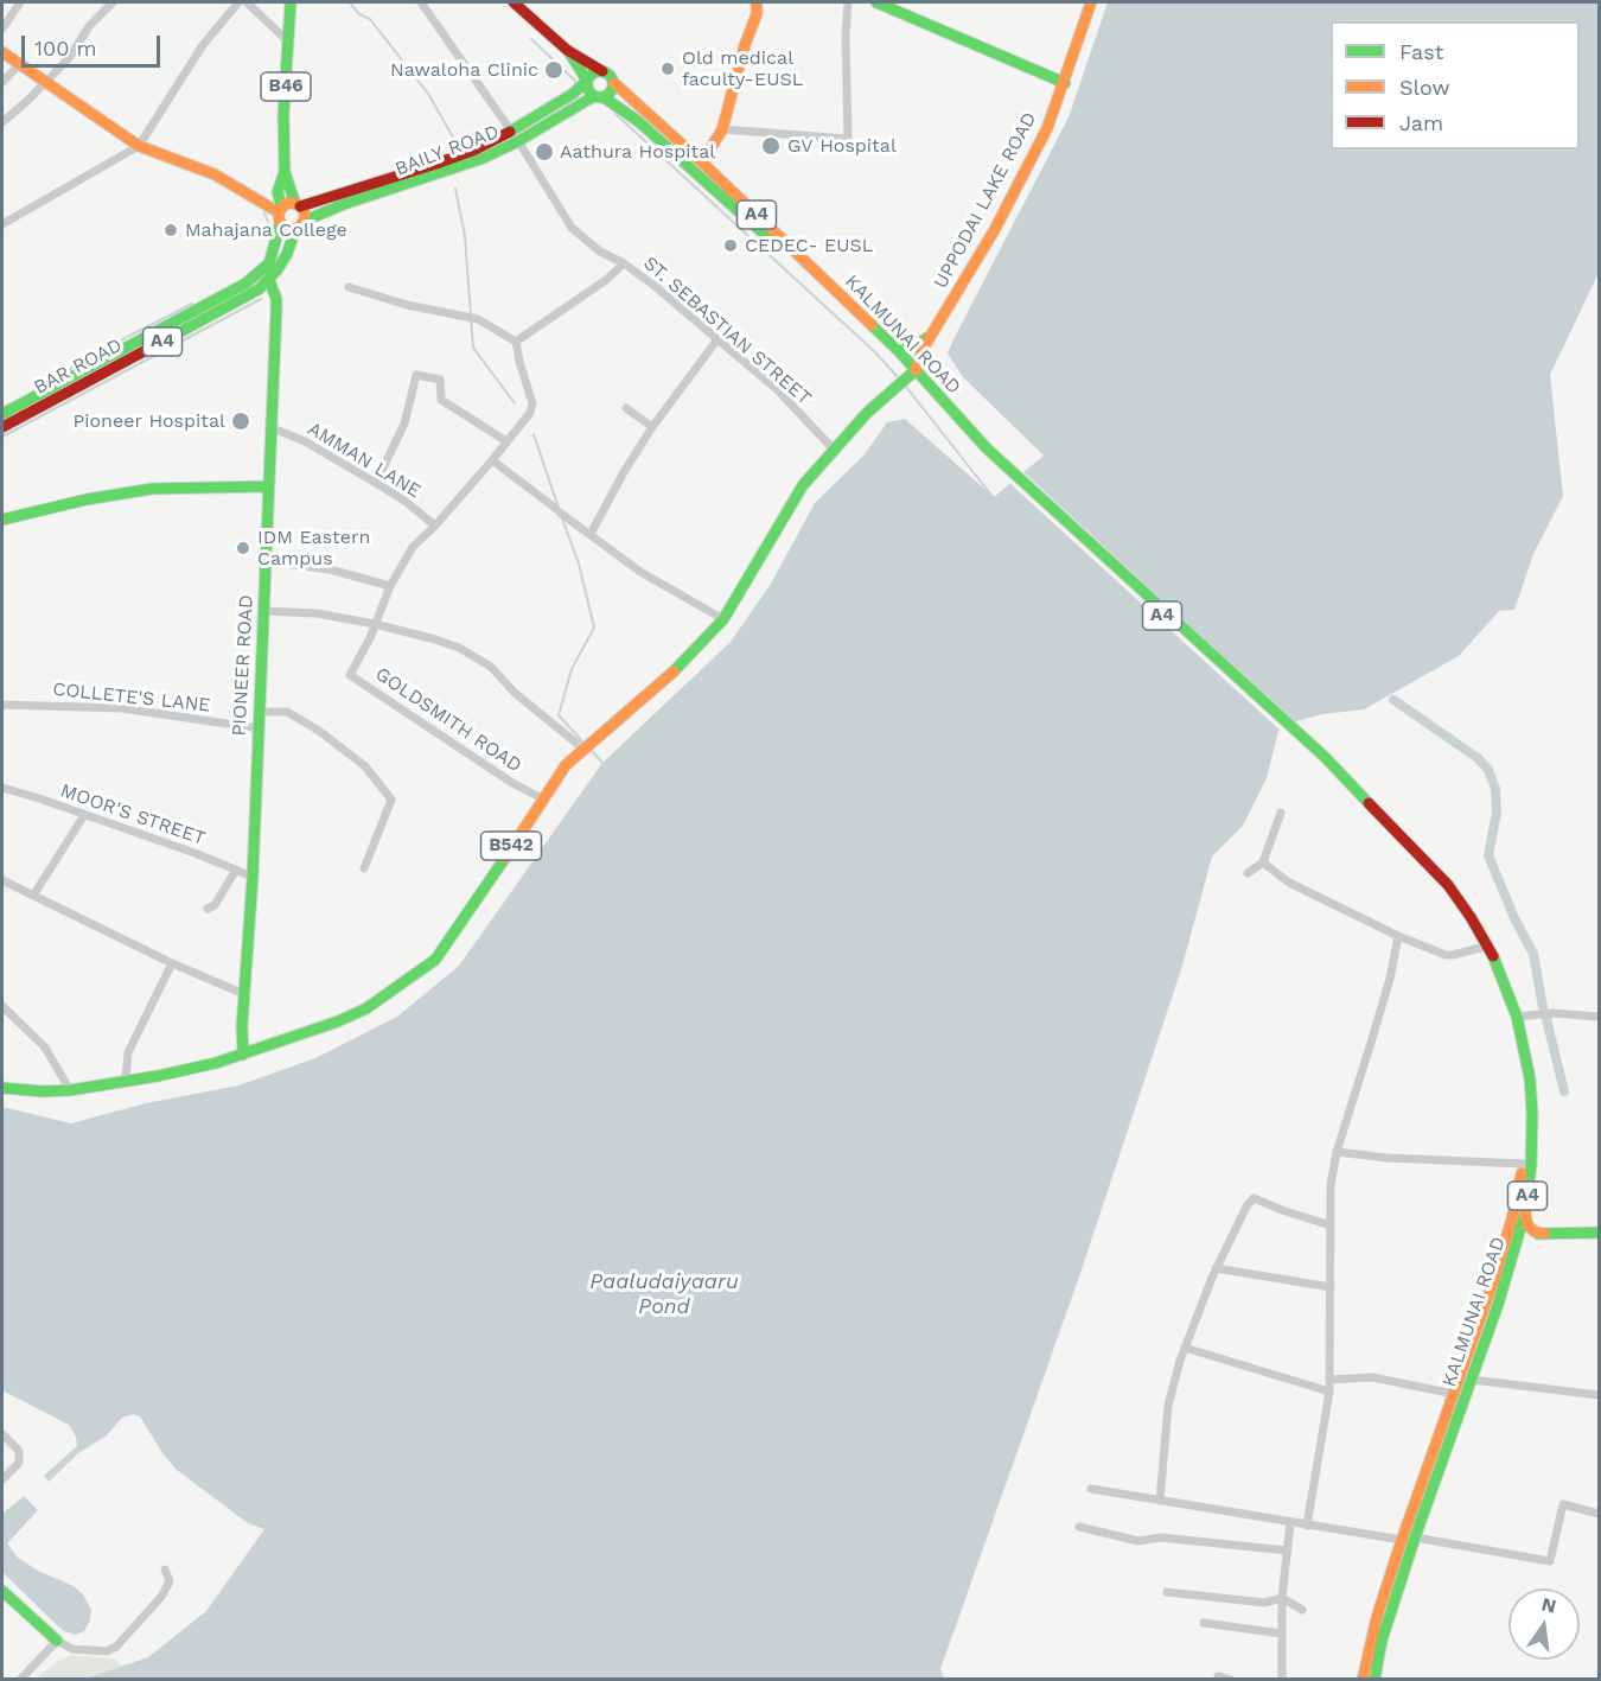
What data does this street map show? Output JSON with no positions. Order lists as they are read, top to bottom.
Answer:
{
  "streets": {
    "main road": [
      "B46",
      "BAILY ROAD",
      "UPPODAI LAKE ROAD",
      "A4",
      "KALMUNAI ROAD",
      "BAR ROAD",
      "PIONEER ROAD",
      "B542"
    ],
    "street": [
      "ST. SEBASTIAN STREET",
      "AMMAN LANE",
      "COLLETE'S LANE",
      "GOLDSMITH ROAD",
      "MOOR'S STREET"
    ]
  },
  "crossings": [
    ["BAILY ROAD", "ST. SEBASTIAN STREET"],
    ["BAILY ROAD", "KALMUNAI ROAD"],
    ["BAILY ROAD", "BAR ROAD"],
    ["UPPODAI LAKE ROAD", "KALMUNAI ROAD"],
    ["UPPODAI LAKE ROAD", "B542"],
    ["A4", "KALMUNAI ROAD"],
    ["ST. SEBASTIAN STREET", "B542"],
    ["KALMUNAI ROAD", "B542"],
    ["BAR ROAD", "PIONEER ROAD"],
    ["AMMAN LANE", "PIONEER ROAD"],
    ["AMMAN LANE", "GOLDSMITH ROAD"],
    ["PIONEER ROAD", "COLLETE'S LANE"],
    ["PIONEER ROAD", "MOOR'S STREET"],
    ["PIONEER ROAD", "B542"],
    ["GOLDSMITH ROAD", "B542"]
  ],
  "water": ["Paaludaiyaaru Pond"],
  "places": [
    "Old medical faculty-EUSL",
    "Nawaloha Clinic",
    "GV Hospital",
    "Aathura Hospital",
    "Mahajana College",
    "CEDEC- EUSL",
    "Pioneer Hospital",
    "IDM Eastern Campus"
  ],
  "legend": ["Fast", "Slow", "Jam"],
  "scale_bar": "100 m",
  "north": "top"
}
